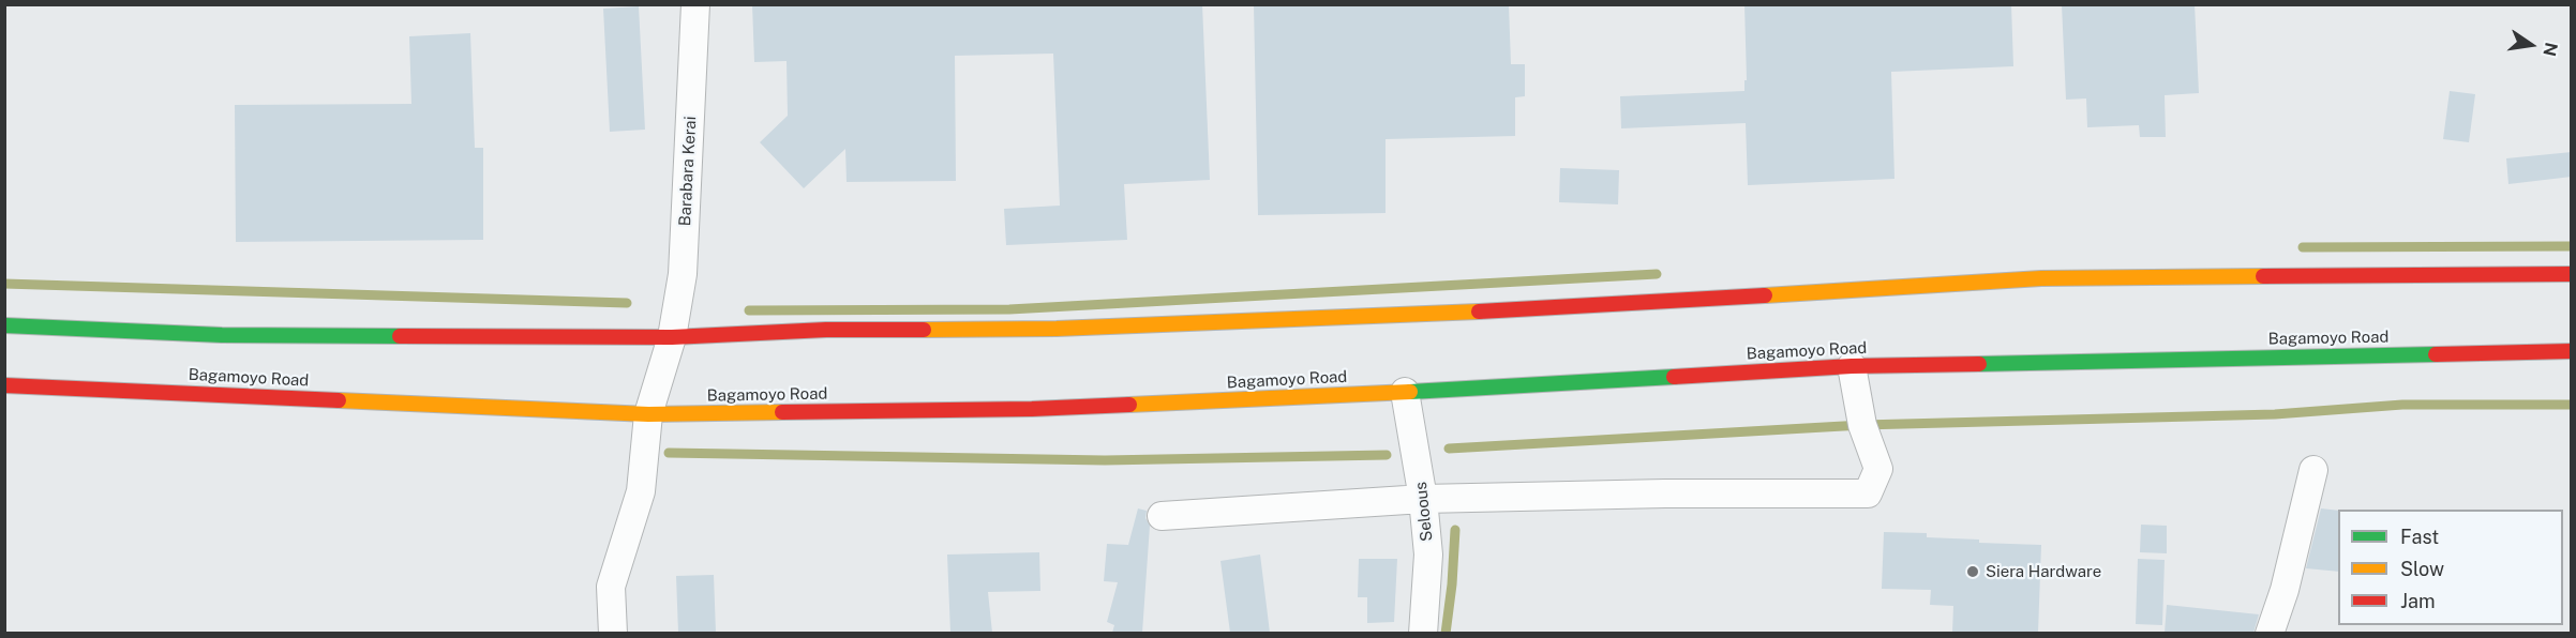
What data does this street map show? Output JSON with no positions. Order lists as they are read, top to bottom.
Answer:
{
  "streets": {
    "highway": ["Bagamoyo Road"],
    "street": ["Barabara Kerai", "Seloous"]
  },
  "crossings": [
    ["Barabara Kerai", "Bagamoyo Road"],
    ["Bagamoyo Road", "Seloous"]
  ],
  "places": ["Siera Hardware"],
  "legend": ["Fast", "Slow", "Jam"],
  "north": "right"
}
